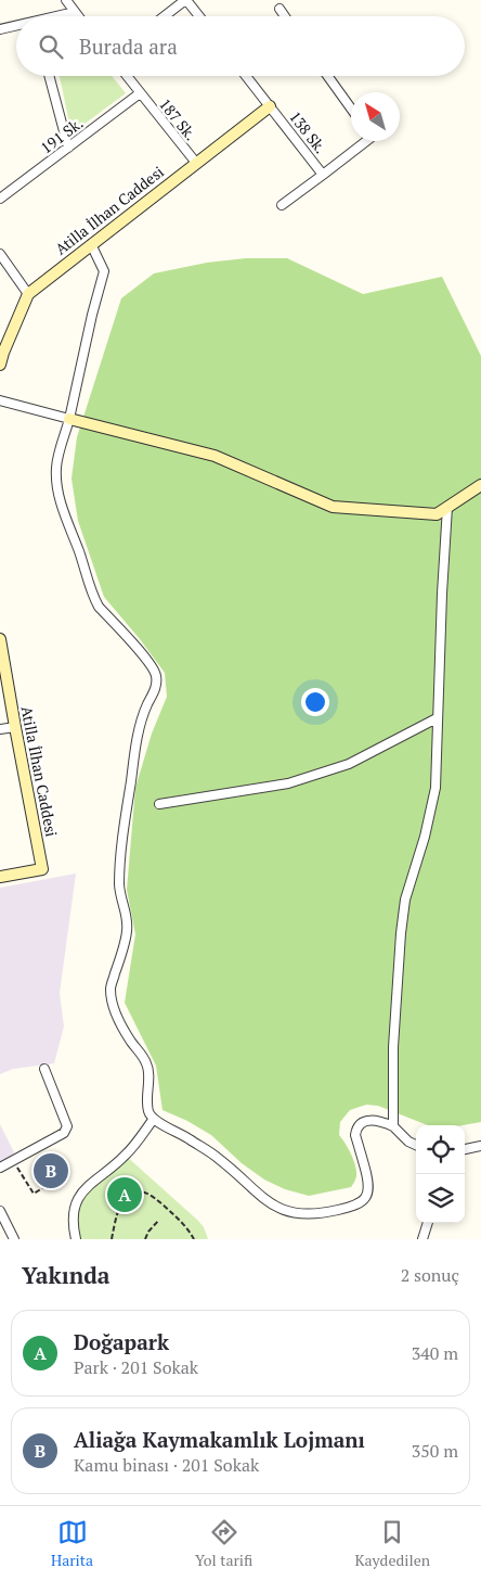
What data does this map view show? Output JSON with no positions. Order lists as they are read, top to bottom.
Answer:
{
  "streets": {
    "street": [
      "187 Sk.",
      "138 Sk.",
      "191 Sk.",
      "Atilla İlhan Caddesi"
    ]
  },
  "crossings": [
    ["187 Sk.", "191 Sk."],
    ["187 Sk.", "Atilla İlhan Caddesi"],
    ["138 Sk.", "Atilla İlhan Caddesi"]
  ],
  "north": "top left",
  "page": {
    "search": "Burada ara",
    "pins": ["B", "A"],
    "heading": ["Yakında", "2 sonuç"],
    "list": [
      {
        "mark": "A",
        "name": "Doğapark",
        "note": "Park · 201 Sokak",
        "value": "340 m"
      },
      {
        "mark": "B",
        "name": "Aliağa Kaymakamlık Lojmanı",
        "note": "Kamu binası · 201 Sokak",
        "value": "350 m"
      }
    ],
    "nav": ["Harita", "Yol tarifi", "Kaydedilen"]
  }
}
